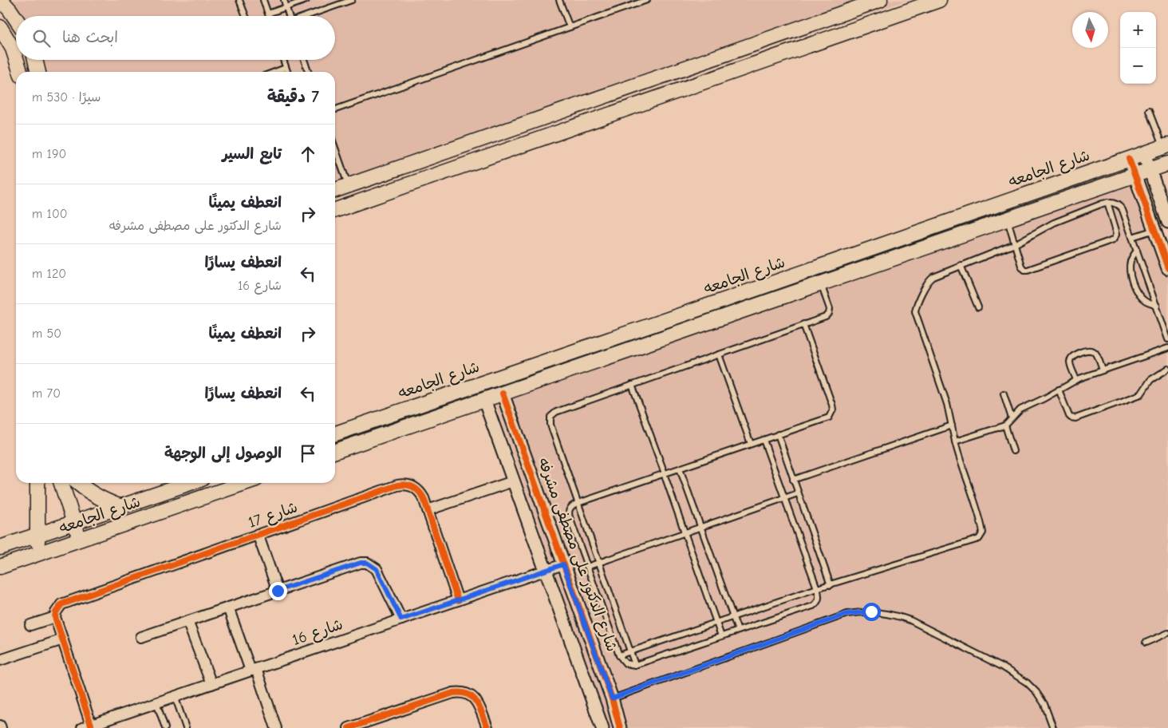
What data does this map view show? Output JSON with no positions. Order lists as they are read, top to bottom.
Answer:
{
  "streets": {
    "main road": ["شارع الجامعه"],
    "street": ["شارع 17", "شارع الدكتور على مصطفى مشرفه", "شارع 16"]
  },
  "crossings": [
    ["شارع 17", "شارع 16"],
    ["شارع الدكتور على مصطفى مشرفه", "شارع 16"]
  ],
  "north": "bottom",
  "page": {
    "map_buttons": ["+", "−"],
    "search": "ابحث هنا",
    "heading": ["7 دقيقة", "سيرًا · 530 m"],
    "list": [
      ["تابع السير", "190 m"],
      ["انعطف يمينًا", "شارع الدكتور على مصطفى مشرفه", "100 m"],
      ["انعطف يسارًا", "شارع 16", "120 m"],
      ["انعطف يمينًا", "50 m"],
      ["انعطف يسارًا", "70 m"],
      "الوصول إلى الوجهة"
    ]
  }
}
